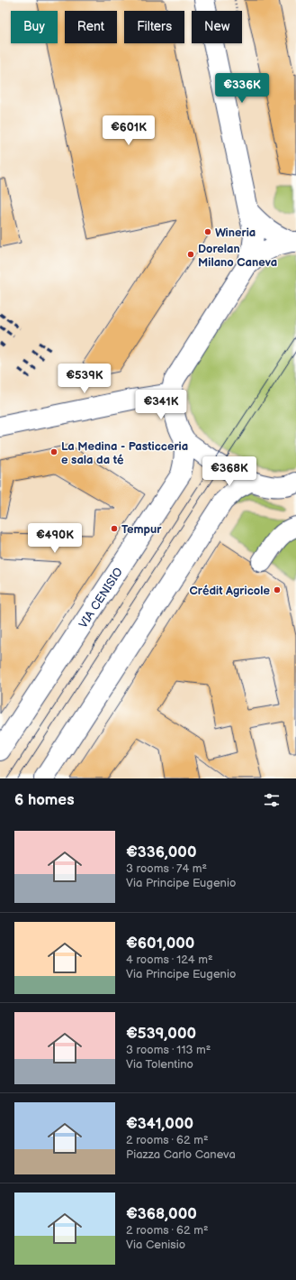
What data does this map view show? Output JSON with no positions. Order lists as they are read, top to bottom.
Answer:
{
  "streets": {
    "main road": ["VIA CENISIO"]
  },
  "places": [
    "Wineria",
    "Dorelan Milano Caneva",
    "La Medina - Pasticceria e sala da té",
    "Tempur",
    "Crédit Agricole"
  ],
  "page": {
    "chip": [
      "Buy",
      "Rent",
      "Filters",
      "New"
    ],
    "price": [
      "€336K",
      "€601K",
      "€539K",
      "€341K",
      "€368K",
      "€490K"
    ],
    "heading": "6 homes",
    "list": [
      {
        "name": "€336,000",
        "note": "3 rooms · 74 m² · Via Principe Eugenio"
      },
      {
        "name": "€601,000",
        "note": "4 rooms · 124 m² · Via Principe Eugenio"
      },
      {
        "name": "€539,000",
        "note": "3 rooms · 113 m² · Via Tolentino"
      },
      {
        "name": "€341,000",
        "note": "2 rooms · 62 m² · Piazza Carlo Caneva"
      },
      {
        "name": "€368,000",
        "note": "2 rooms · 62 m² · Via Cenisio"
      }
    ]
  }
}
